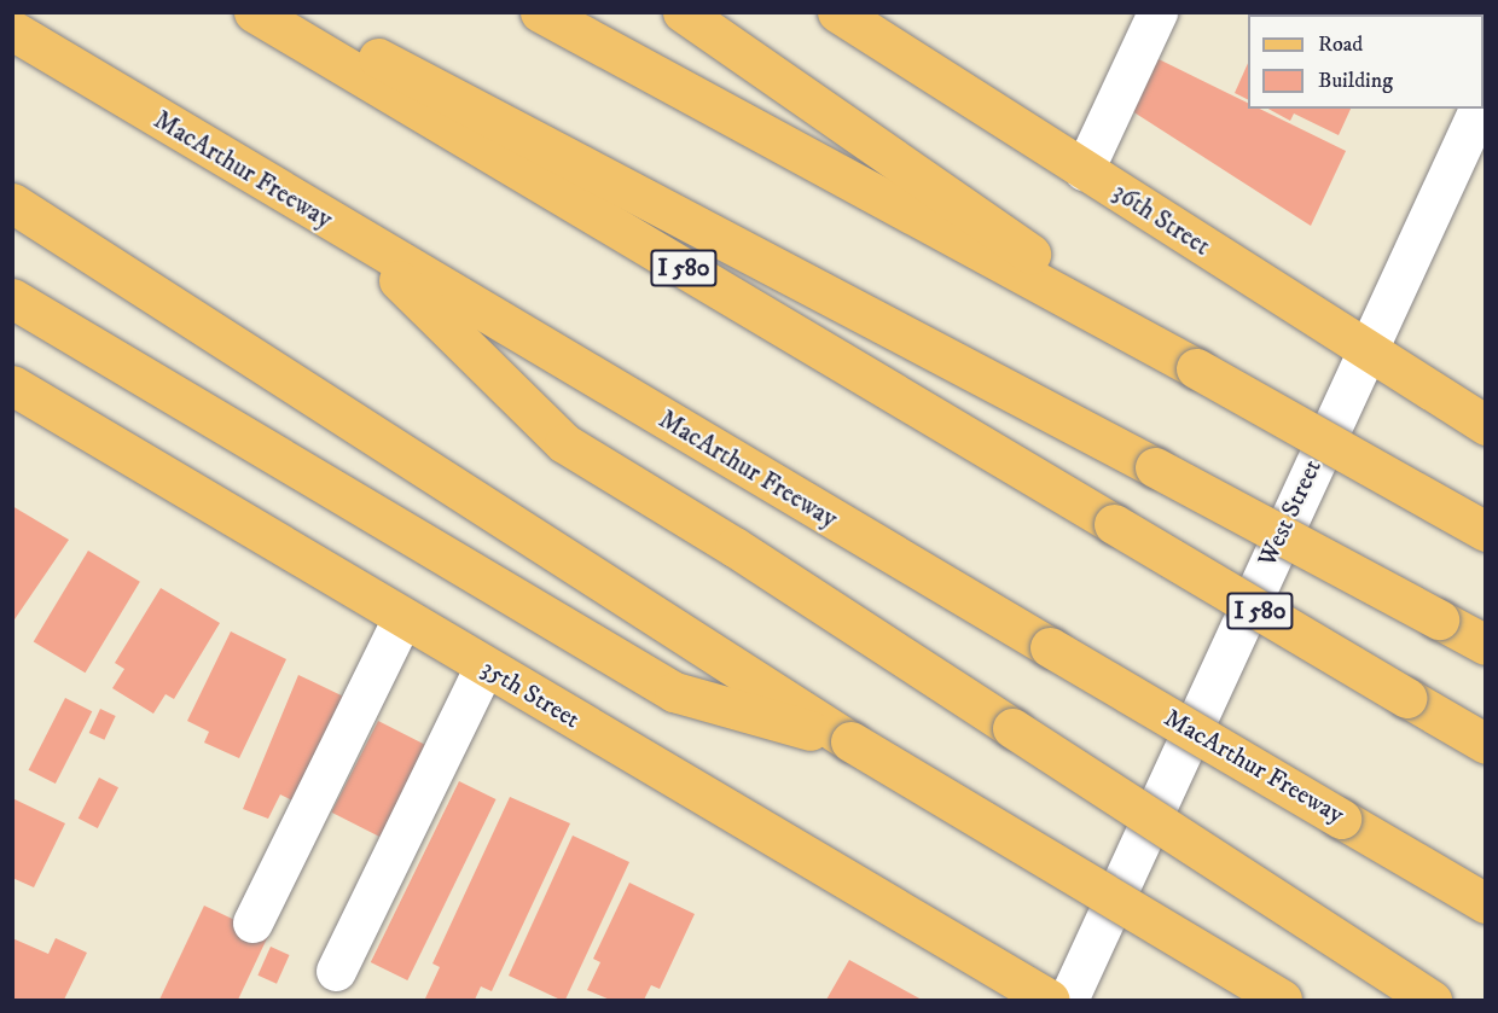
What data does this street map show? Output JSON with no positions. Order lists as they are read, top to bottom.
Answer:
{
  "streets": {
    "main road": [
      "MacArthur Freeway",
      "36th Street",
      "I 580",
      "35th Street"
    ],
    "street": ["West Street"]
  },
  "crossings": [
    ["36th Street", "West Street"]
  ],
  "legend": ["Road", "Building"]
}
